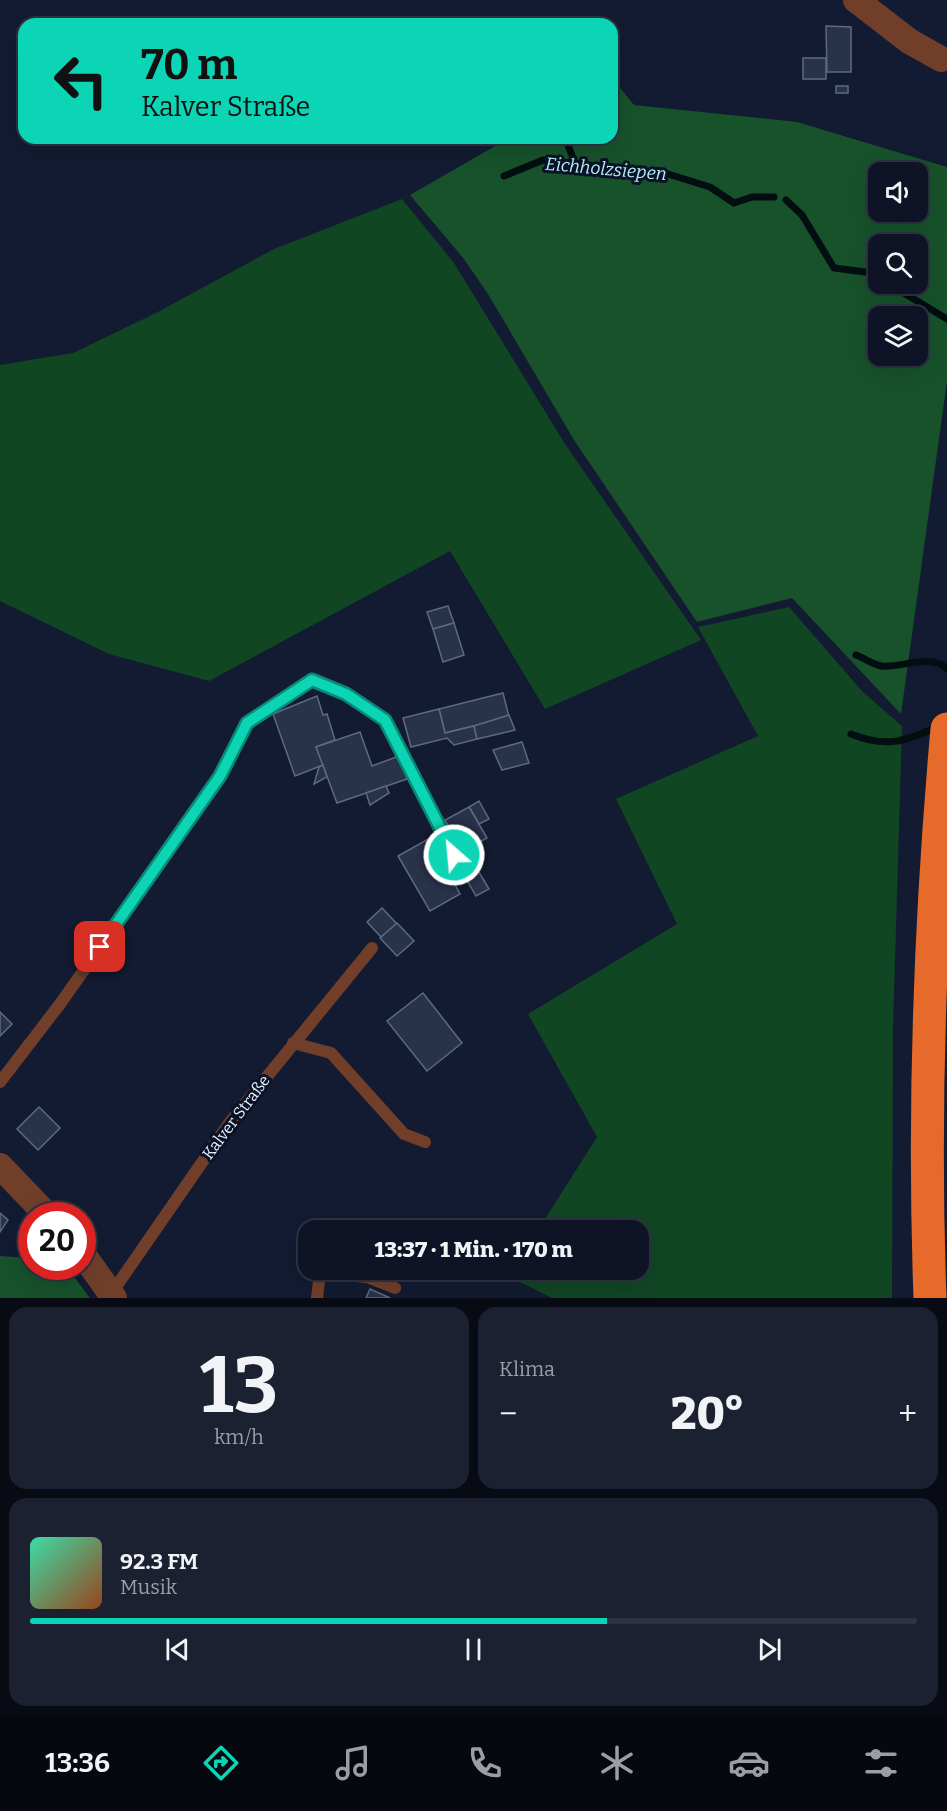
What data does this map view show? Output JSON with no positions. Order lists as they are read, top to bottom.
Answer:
{
  "streets": {
    "street": ["Kalver Straße"]
  },
  "water": ["Eichholzsiepen"],
  "page": {
    "turn": ["70 m", "Kalver Straße"],
    "limit": "20",
    "trip": "13:37 · 1 Min. · 170 m",
    "tile": [
      ["13", "km/h"],
      "Klima"
    ],
    "heat": ["−", "20°", "+"],
    "song": ["92.3 FM", "Musik"],
    "tabs": "13:36"
  }
}
